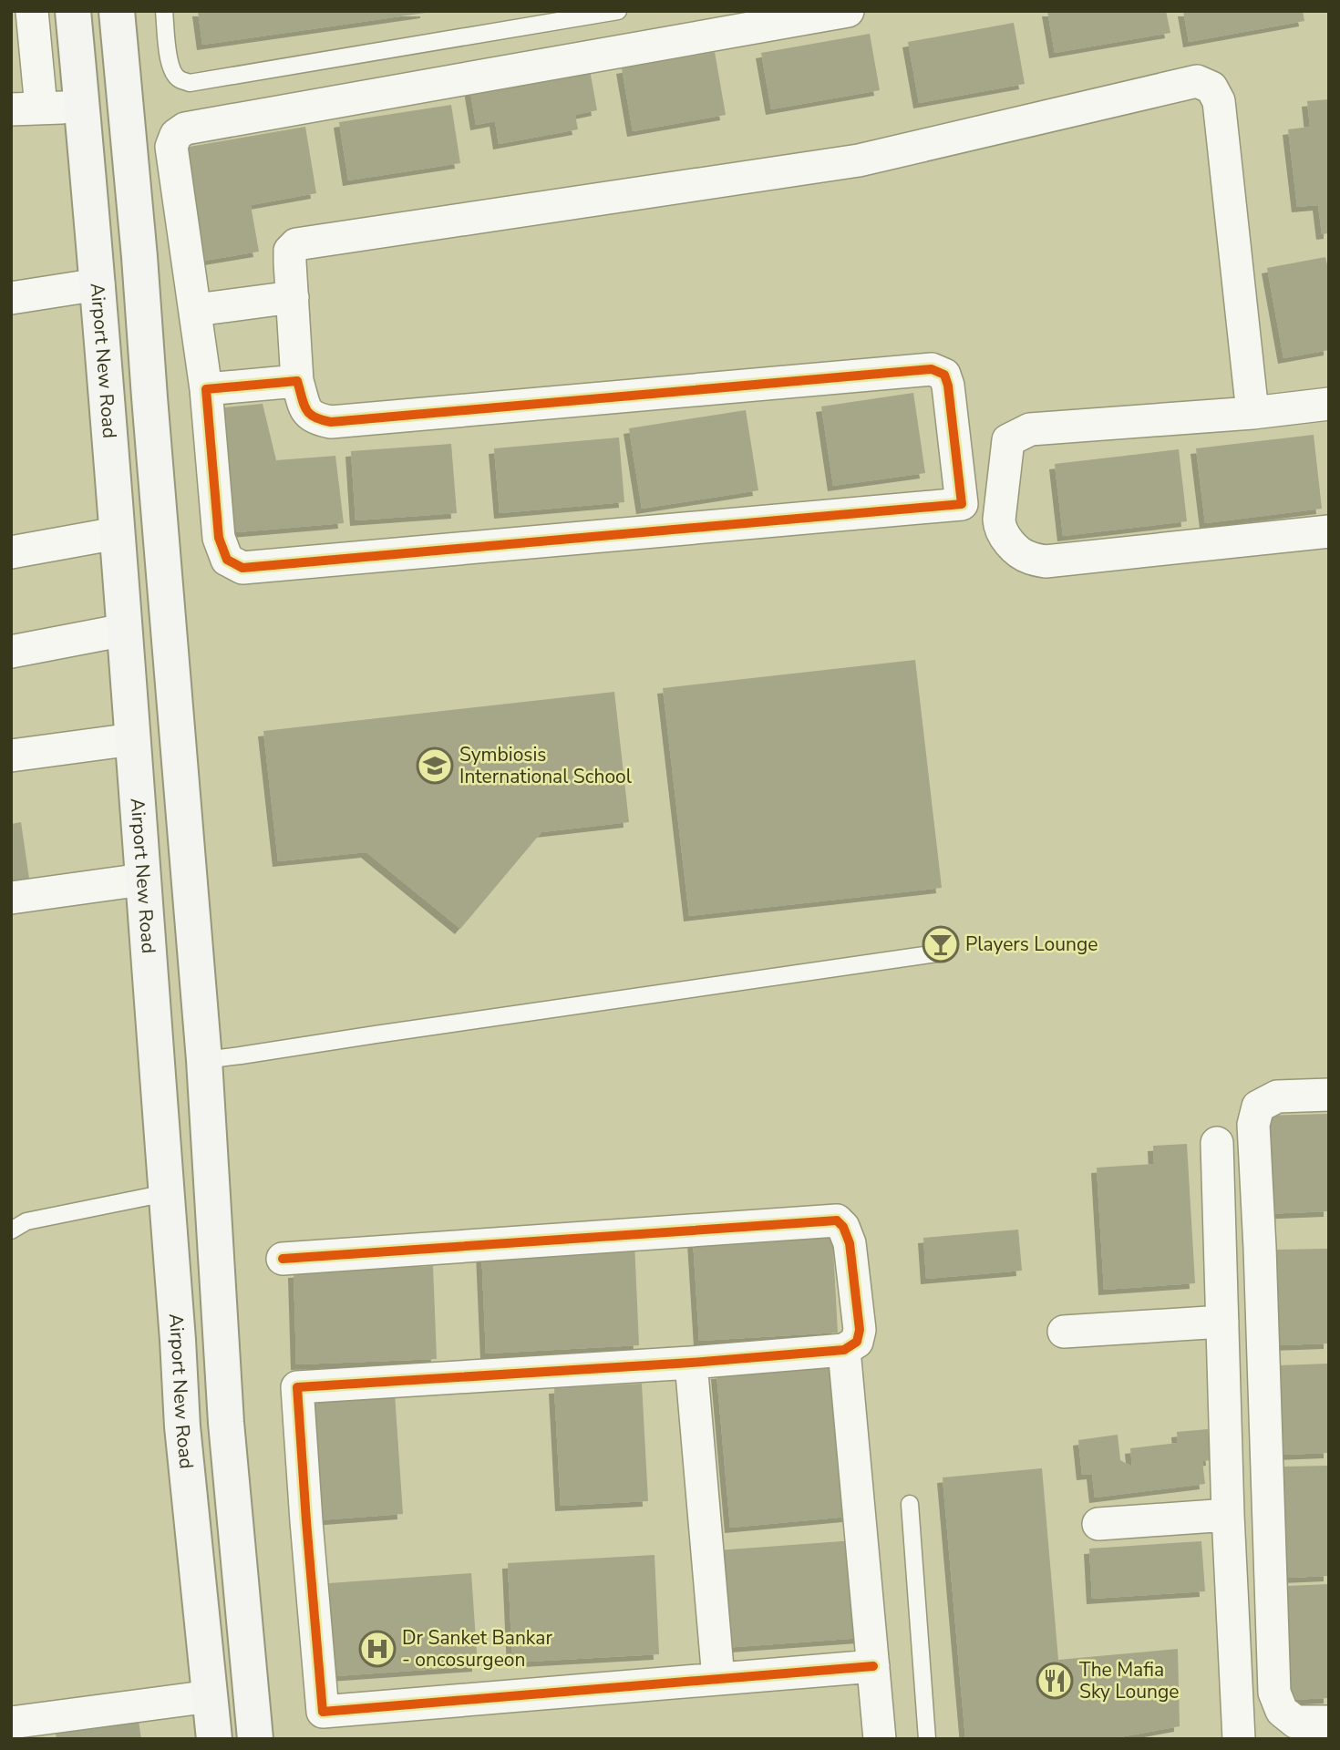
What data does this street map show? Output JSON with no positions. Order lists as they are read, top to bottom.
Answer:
{
  "streets": {
    "main road": ["Airport New Road"]
  },
  "places": {
    "school or university": ["Symbiosis International School"],
    "bar": ["Players Lounge"],
    "hospital": ["Dr Sanket Bankar - oncosurgeon"],
    "restaurant": ["The Mafia Sky Lounge"]
  }
}
